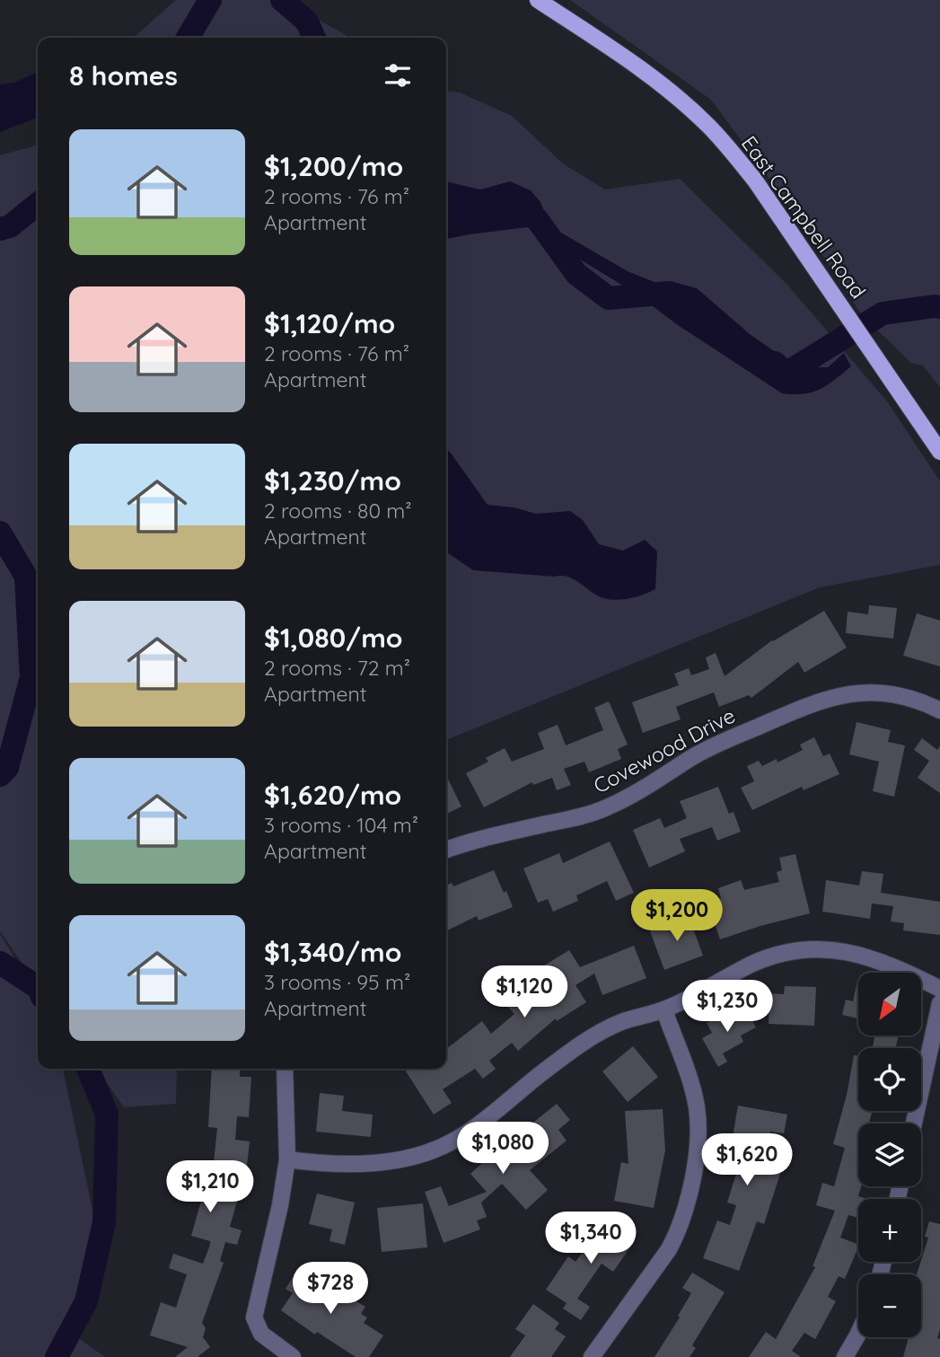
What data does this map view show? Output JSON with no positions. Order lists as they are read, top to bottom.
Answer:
{
  "streets": {
    "main road": ["East Campbell Road"],
    "street": ["Covewood Drive"]
  },
  "north": "bottom left",
  "page": {
    "heading": "8 homes",
    "list": [
      {
        "name": "$1,200/mo",
        "note": "2 rooms · 76 m² · Apartment"
      },
      {
        "name": "$1,120/mo",
        "note": "2 rooms · 76 m² · Apartment"
      },
      {
        "name": "$1,230/mo",
        "note": "2 rooms · 80 m² · Apartment"
      },
      {
        "name": "$1,080/mo",
        "note": "2 rooms · 72 m² · Apartment"
      },
      {
        "name": "$1,620/mo",
        "note": "3 rooms · 104 m² · Apartment"
      },
      {
        "name": "$1,340/mo",
        "note": "3 rooms · 95 m² · Apartment"
      }
    ],
    "price": [
      "$1,200",
      "$1,120",
      "$1,230",
      "$1,080",
      "$1,620",
      "$1,210",
      "$1,340",
      "$728"
    ],
    "map_buttons": ["+", "−"]
  }
}
